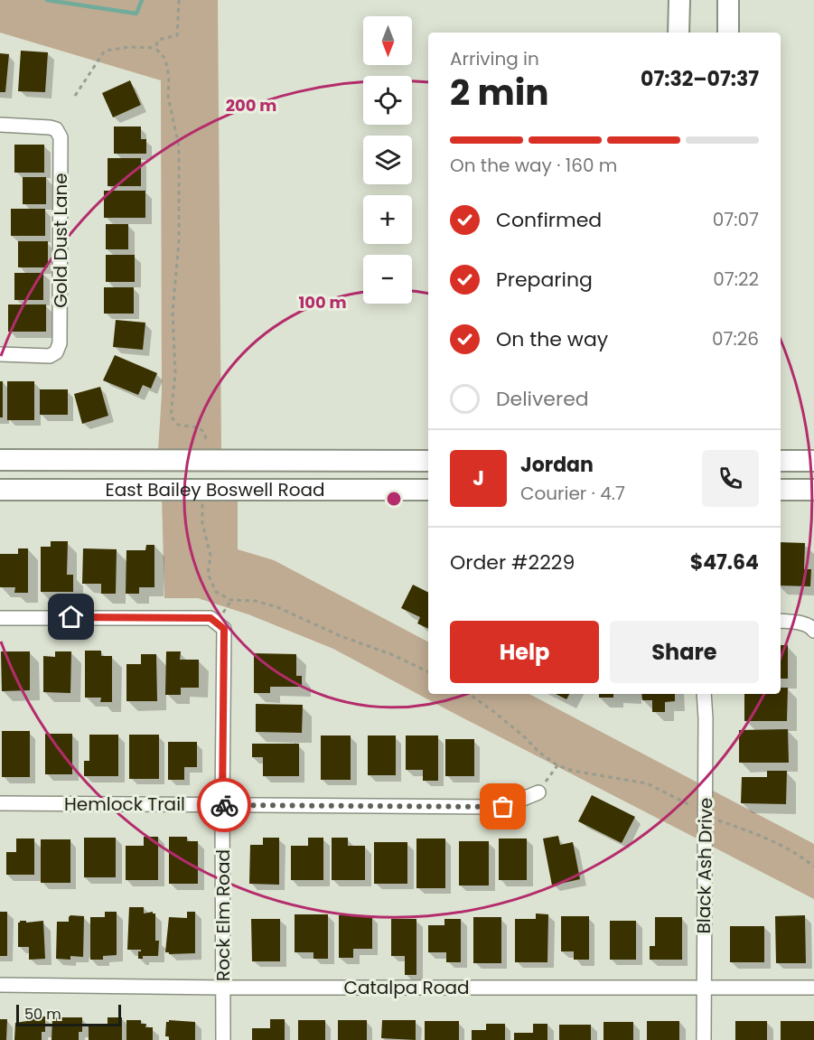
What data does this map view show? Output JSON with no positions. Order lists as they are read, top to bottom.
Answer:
{
  "streets": {
    "main road": ["East Bailey Boswell Road"],
    "street": [
      "Gold Dust Lane",
      "Hemlock Trail",
      "Black Ash Drive",
      "Rock Elm Road",
      "Catalpa Road"
    ]
  },
  "crossings": [
    ["Hemlock Trail", "Rock Elm Road"],
    ["Black Ash Drive", "Catalpa Road"],
    ["Rock Elm Road", "Catalpa Road"]
  ],
  "scale_bar": "50 m",
  "north": "bottom",
  "page": {
    "map_buttons": ["+", "−"],
    "heading": ["2 min", "Arriving in", "07:32–07:37"],
    "panel": [
      "Jordan",
      "Courier · 4.7",
      "Order #2229",
      "$47.64"
    ],
    "bar": "On the way · 160 m",
    "list": [
      ["Confirmed", "07:07"],
      ["Preparing", "07:22"],
      ["On the way", "07:26"],
      "Delivered"
    ],
    "round": "J",
    "buttons": ["Help", "Share"],
    "scale": "50 m"
  },
  "rings": ["200 m", "100 m"]
}
